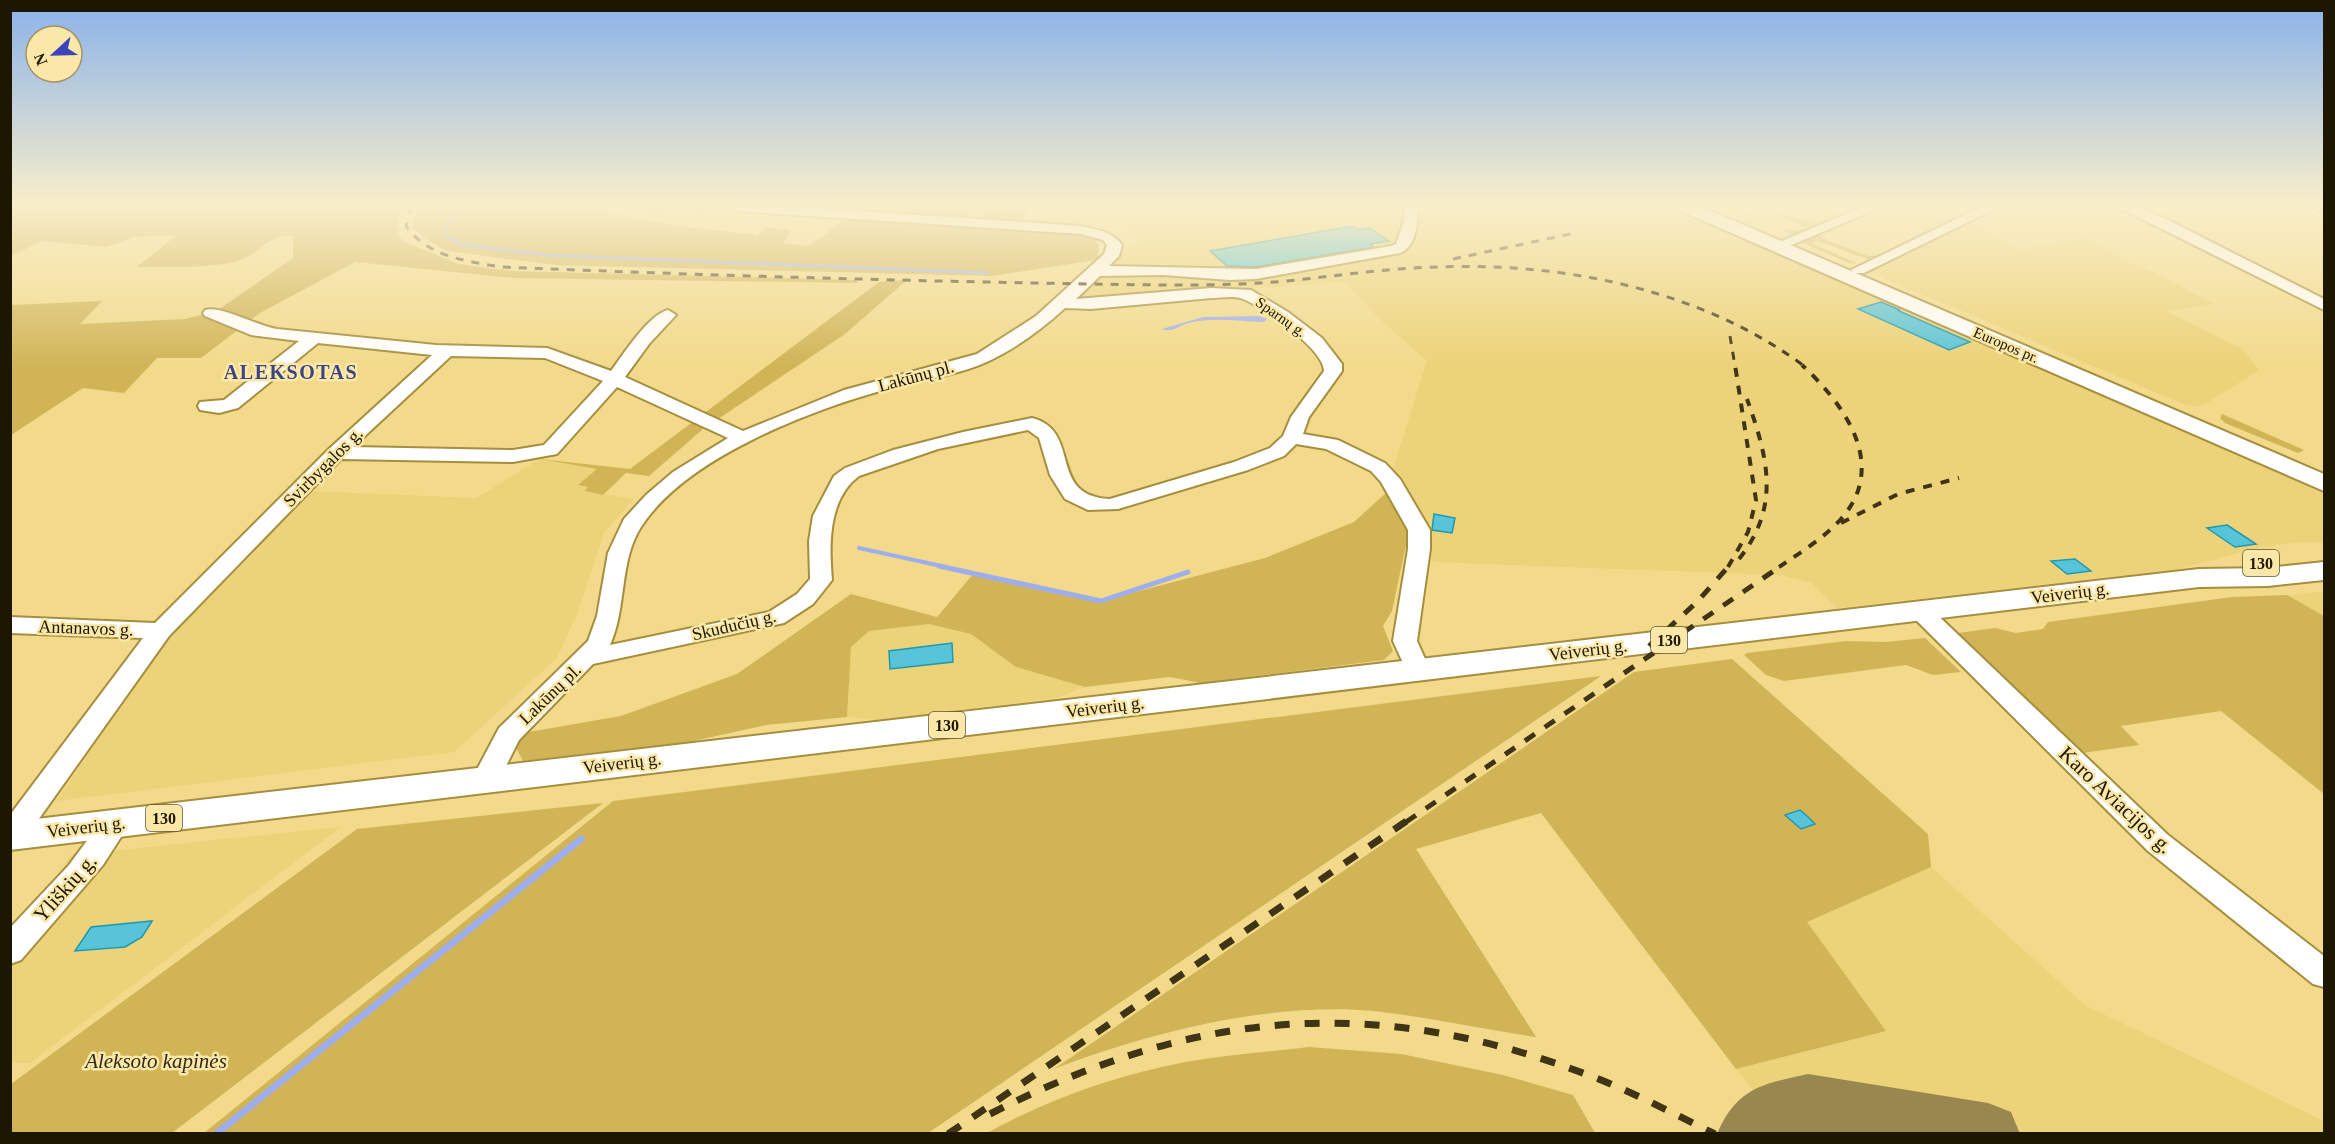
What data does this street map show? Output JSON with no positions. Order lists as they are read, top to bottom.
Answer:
{
  "streets": {
    "main road": ["Europos pr.", "130", "Veiverių g."],
    "street": [
      "Sparnų g.",
      "Lakūnų pl.",
      "Svirbygalos g.",
      "Skudučių g.",
      "Antanavos g.",
      "Karo Aviacijos g.",
      "Yliškių g."
    ]
  },
  "crossings": [
    ["Sparnų g.", "Lakūnų pl."],
    ["Sparnų g.", "Skudučių g."],
    ["Lakūnų pl.", "Veiverių g."],
    ["Lakūnų pl.", "Skudučių g."],
    ["Svirbygalos g.", "Veiverių g."],
    ["Svirbygalos g.", "Antanavos g."],
    ["Veiverių g.", "Karo Aviacijos g."],
    ["Veiverių g.", "Yliškių g."]
  ],
  "districts": ["ALEKSOTAS"],
  "parks": ["Aleksoto kapinės"],
  "north": "left"
}
